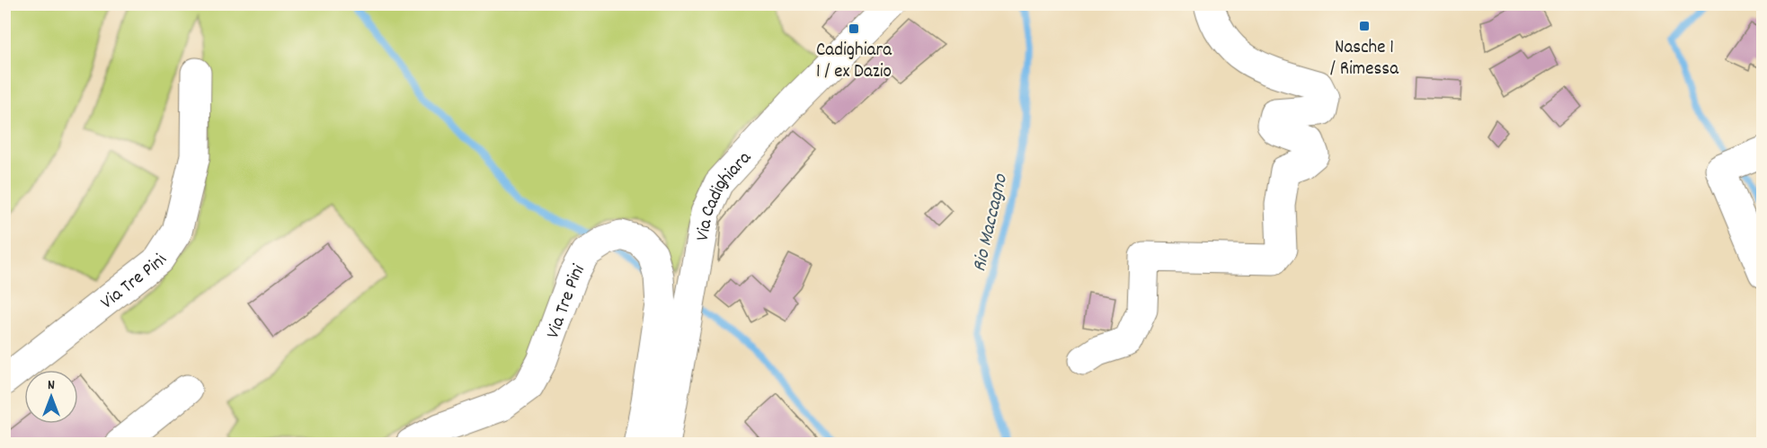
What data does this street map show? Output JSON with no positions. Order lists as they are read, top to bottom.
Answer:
{
  "streets": {
    "street": ["Via Cadighiara", "Via Tre Pini"]
  },
  "water": ["Rio Maccagno"],
  "places": {
    "transit": ["Nasche 1 / Rimessa", "Cadighiara 1 / ex Dazio"]
  },
  "north": "top"
}
